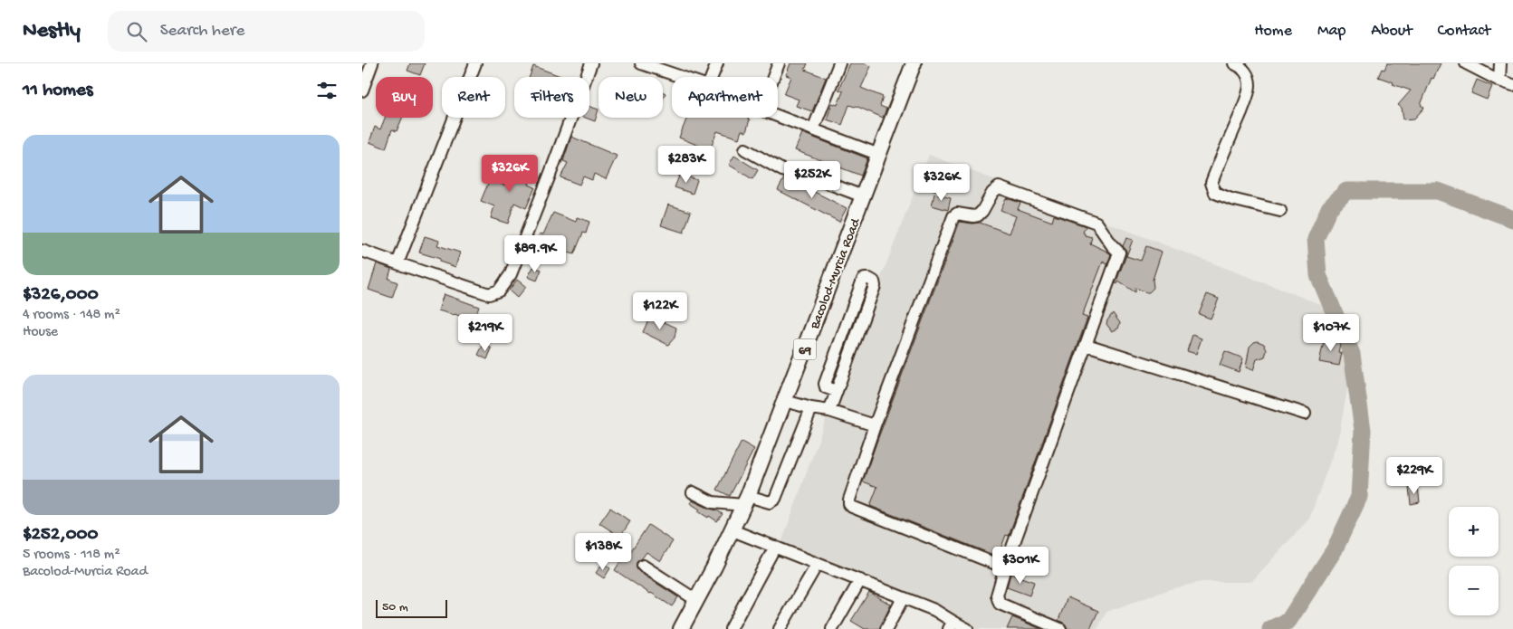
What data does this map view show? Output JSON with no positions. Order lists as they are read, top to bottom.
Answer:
{
  "streets": {
    "main road": ["Bacolod-Murcia Road", "69"]
  },
  "scale_bar": "50 m",
  "page": {
    "header": "Nestly",
    "search": "Search here",
    "nav": [
      "Home",
      "Map",
      "About",
      "Contact"
    ],
    "heading": "11 homes",
    "chip": [
      "Buy",
      "Rent",
      "Filters",
      "New",
      "Apartment"
    ],
    "list": [
      {
        "name": "$326,000",
        "note": "4 rooms · 148 m² · House"
      },
      {
        "name": "$252,000",
        "note": "5 rooms · 118 m² · Bacolod-Murcia Road"
      }
    ],
    "price": [
      "$283K",
      "$326K",
      "$252K",
      "$326K",
      "$89.9K",
      "$122K",
      "$219K",
      "$107K",
      "$229K",
      "$138K",
      "$301K"
    ],
    "map_buttons": ["+", "−"],
    "scale": "50 m"
  }
}
